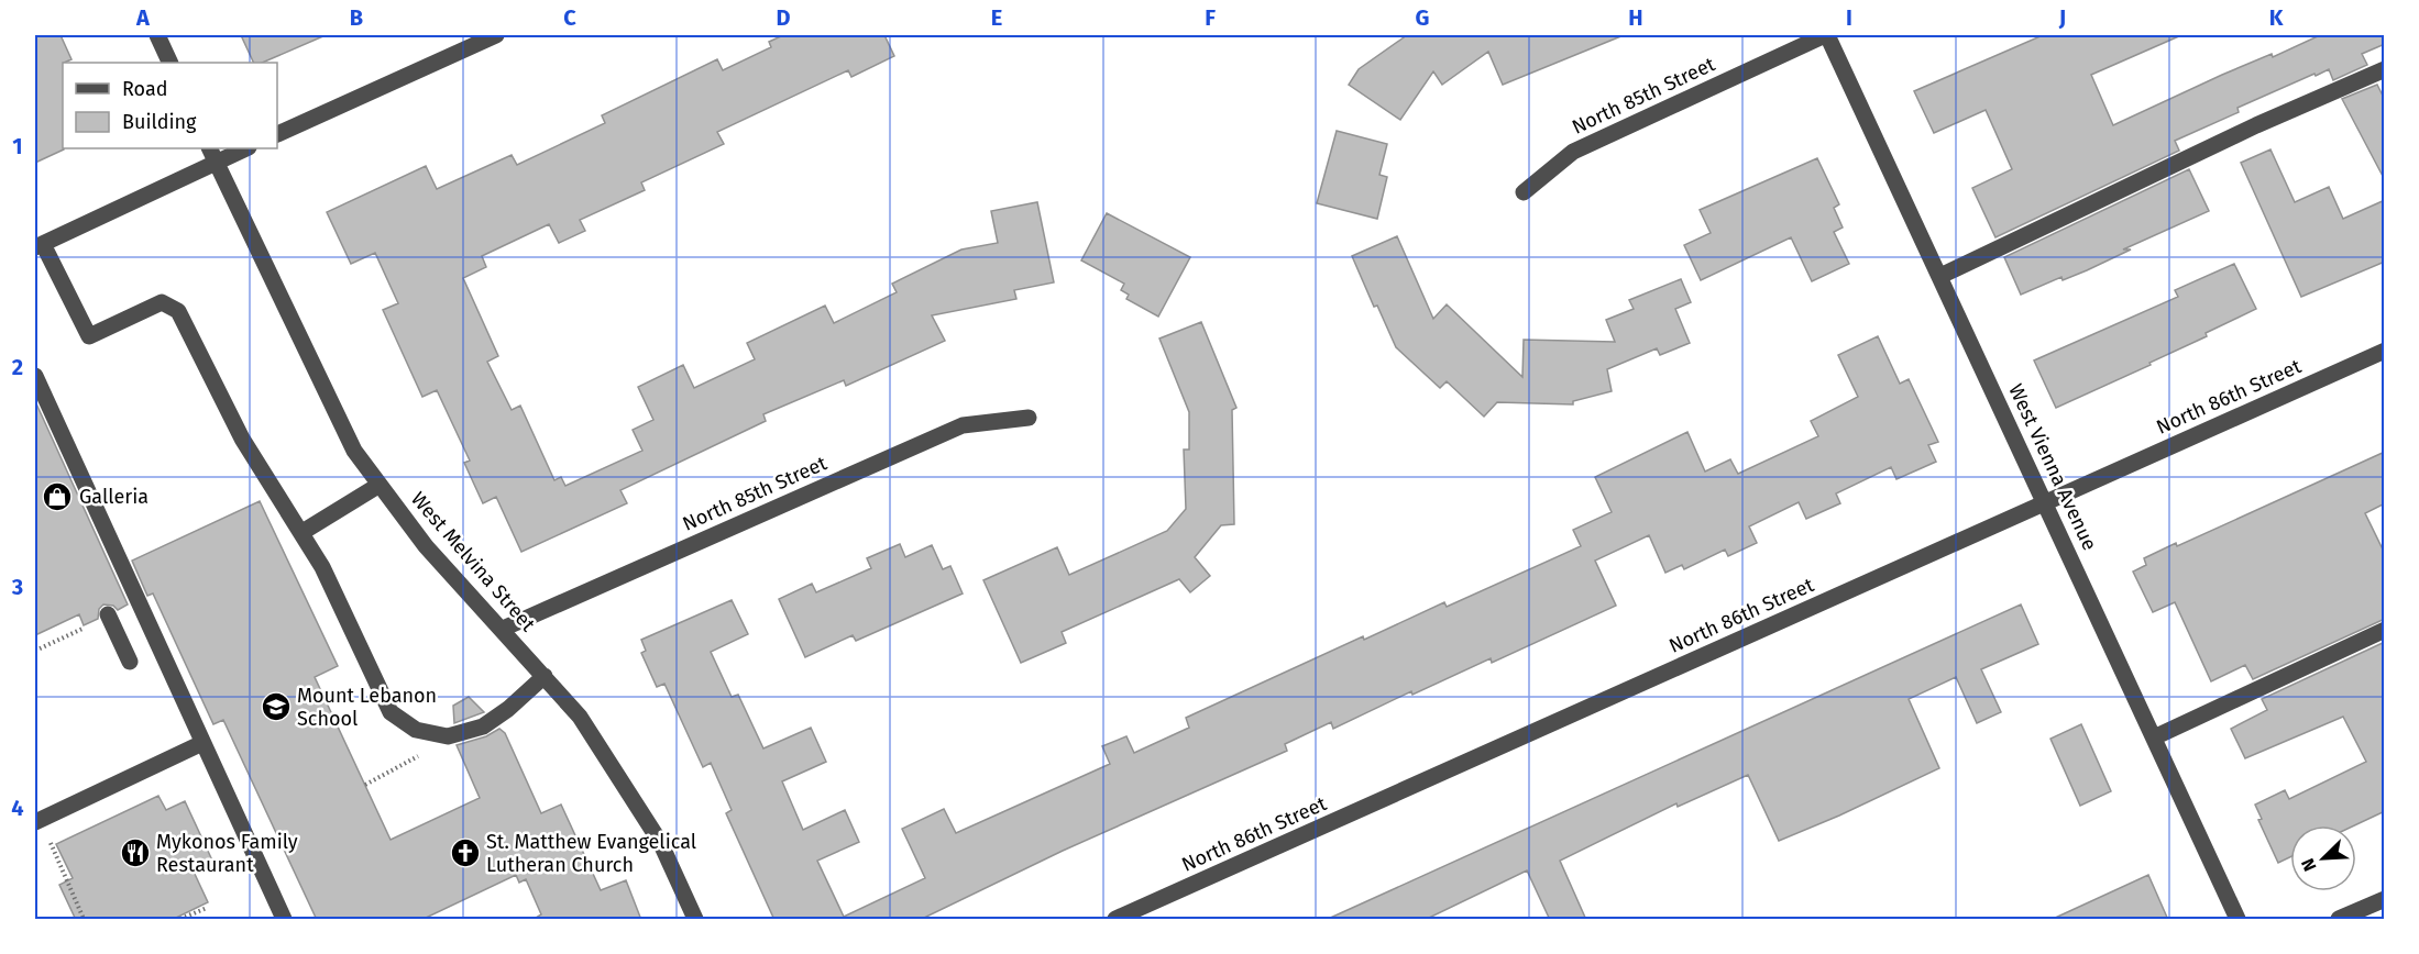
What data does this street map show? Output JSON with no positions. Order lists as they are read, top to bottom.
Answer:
{
  "streets": {
    "street": [
      "North 85th Street",
      "North 86th Street",
      "West Vienna Avenue",
      "West Melvina Street"
    ]
  },
  "crossings": [
    ["North 85th Street", "West Vienna Avenue"],
    ["North 85th Street", "West Melvina Street"],
    ["North 86th Street", "West Vienna Avenue"]
  ],
  "places": {
    "shop": ["Galleria"],
    "school or university": ["Mount Lebanon School"],
    "restaurant": ["Mykonos Family Restaurant"],
    "church": ["St. Matthew Evangelical Lutheran Church"]
  },
  "legend": ["Road", "Building"],
  "north": "bottom left",
  "grid": {
    "columns": [
      "A",
      "B",
      "C",
      "D",
      "E",
      "F",
      "G",
      "H",
      "I",
      "J",
      "K"
    ],
    "rows": [
      "1",
      "2",
      "3",
      "4"
    ]
  }
}
